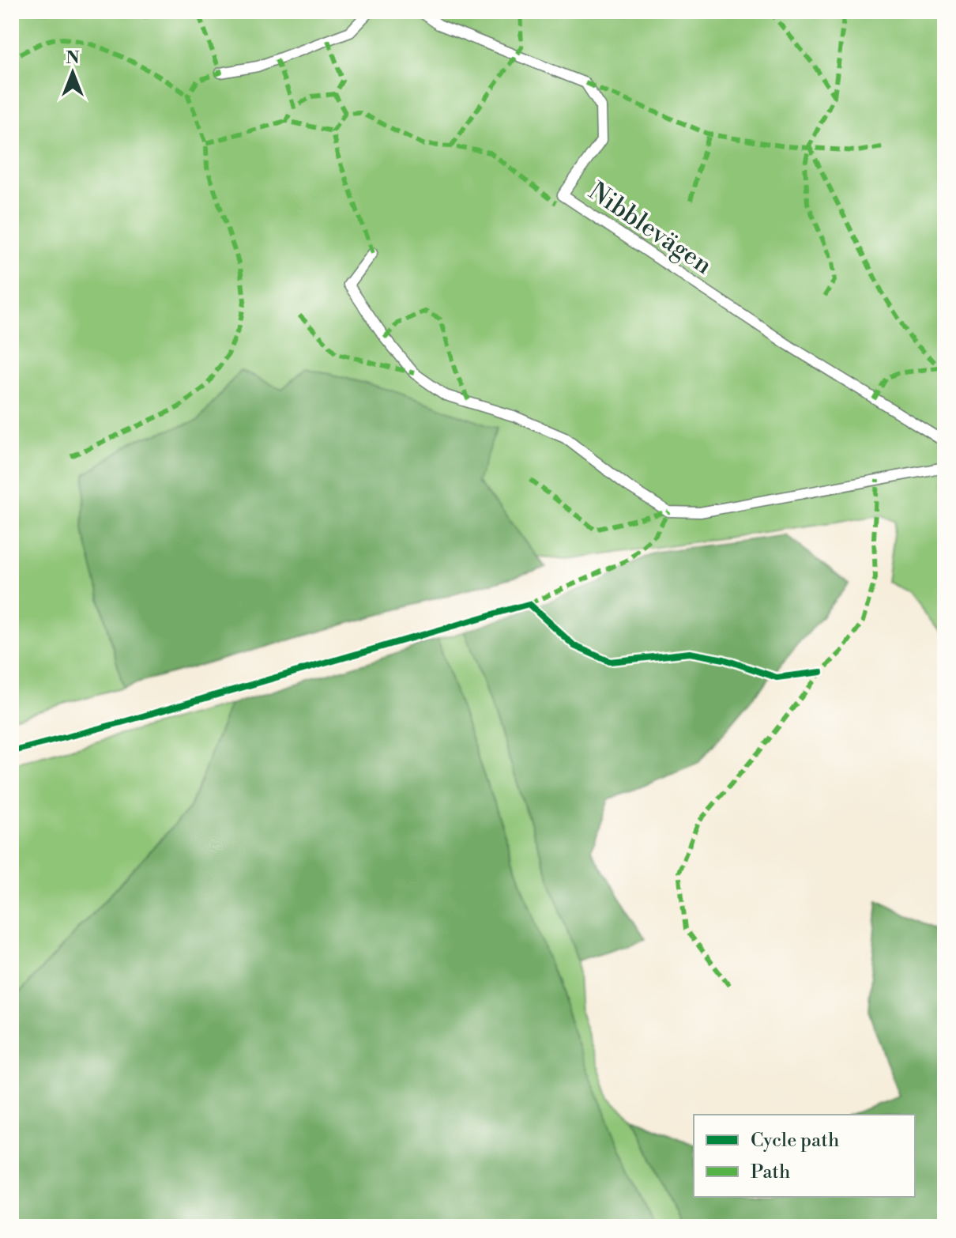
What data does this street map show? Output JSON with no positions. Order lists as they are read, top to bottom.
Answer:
{
  "streets": {
    "lane": ["Nibblevägen"]
  },
  "legend": ["Cycle path", "Path"],
  "north": "top"
}
